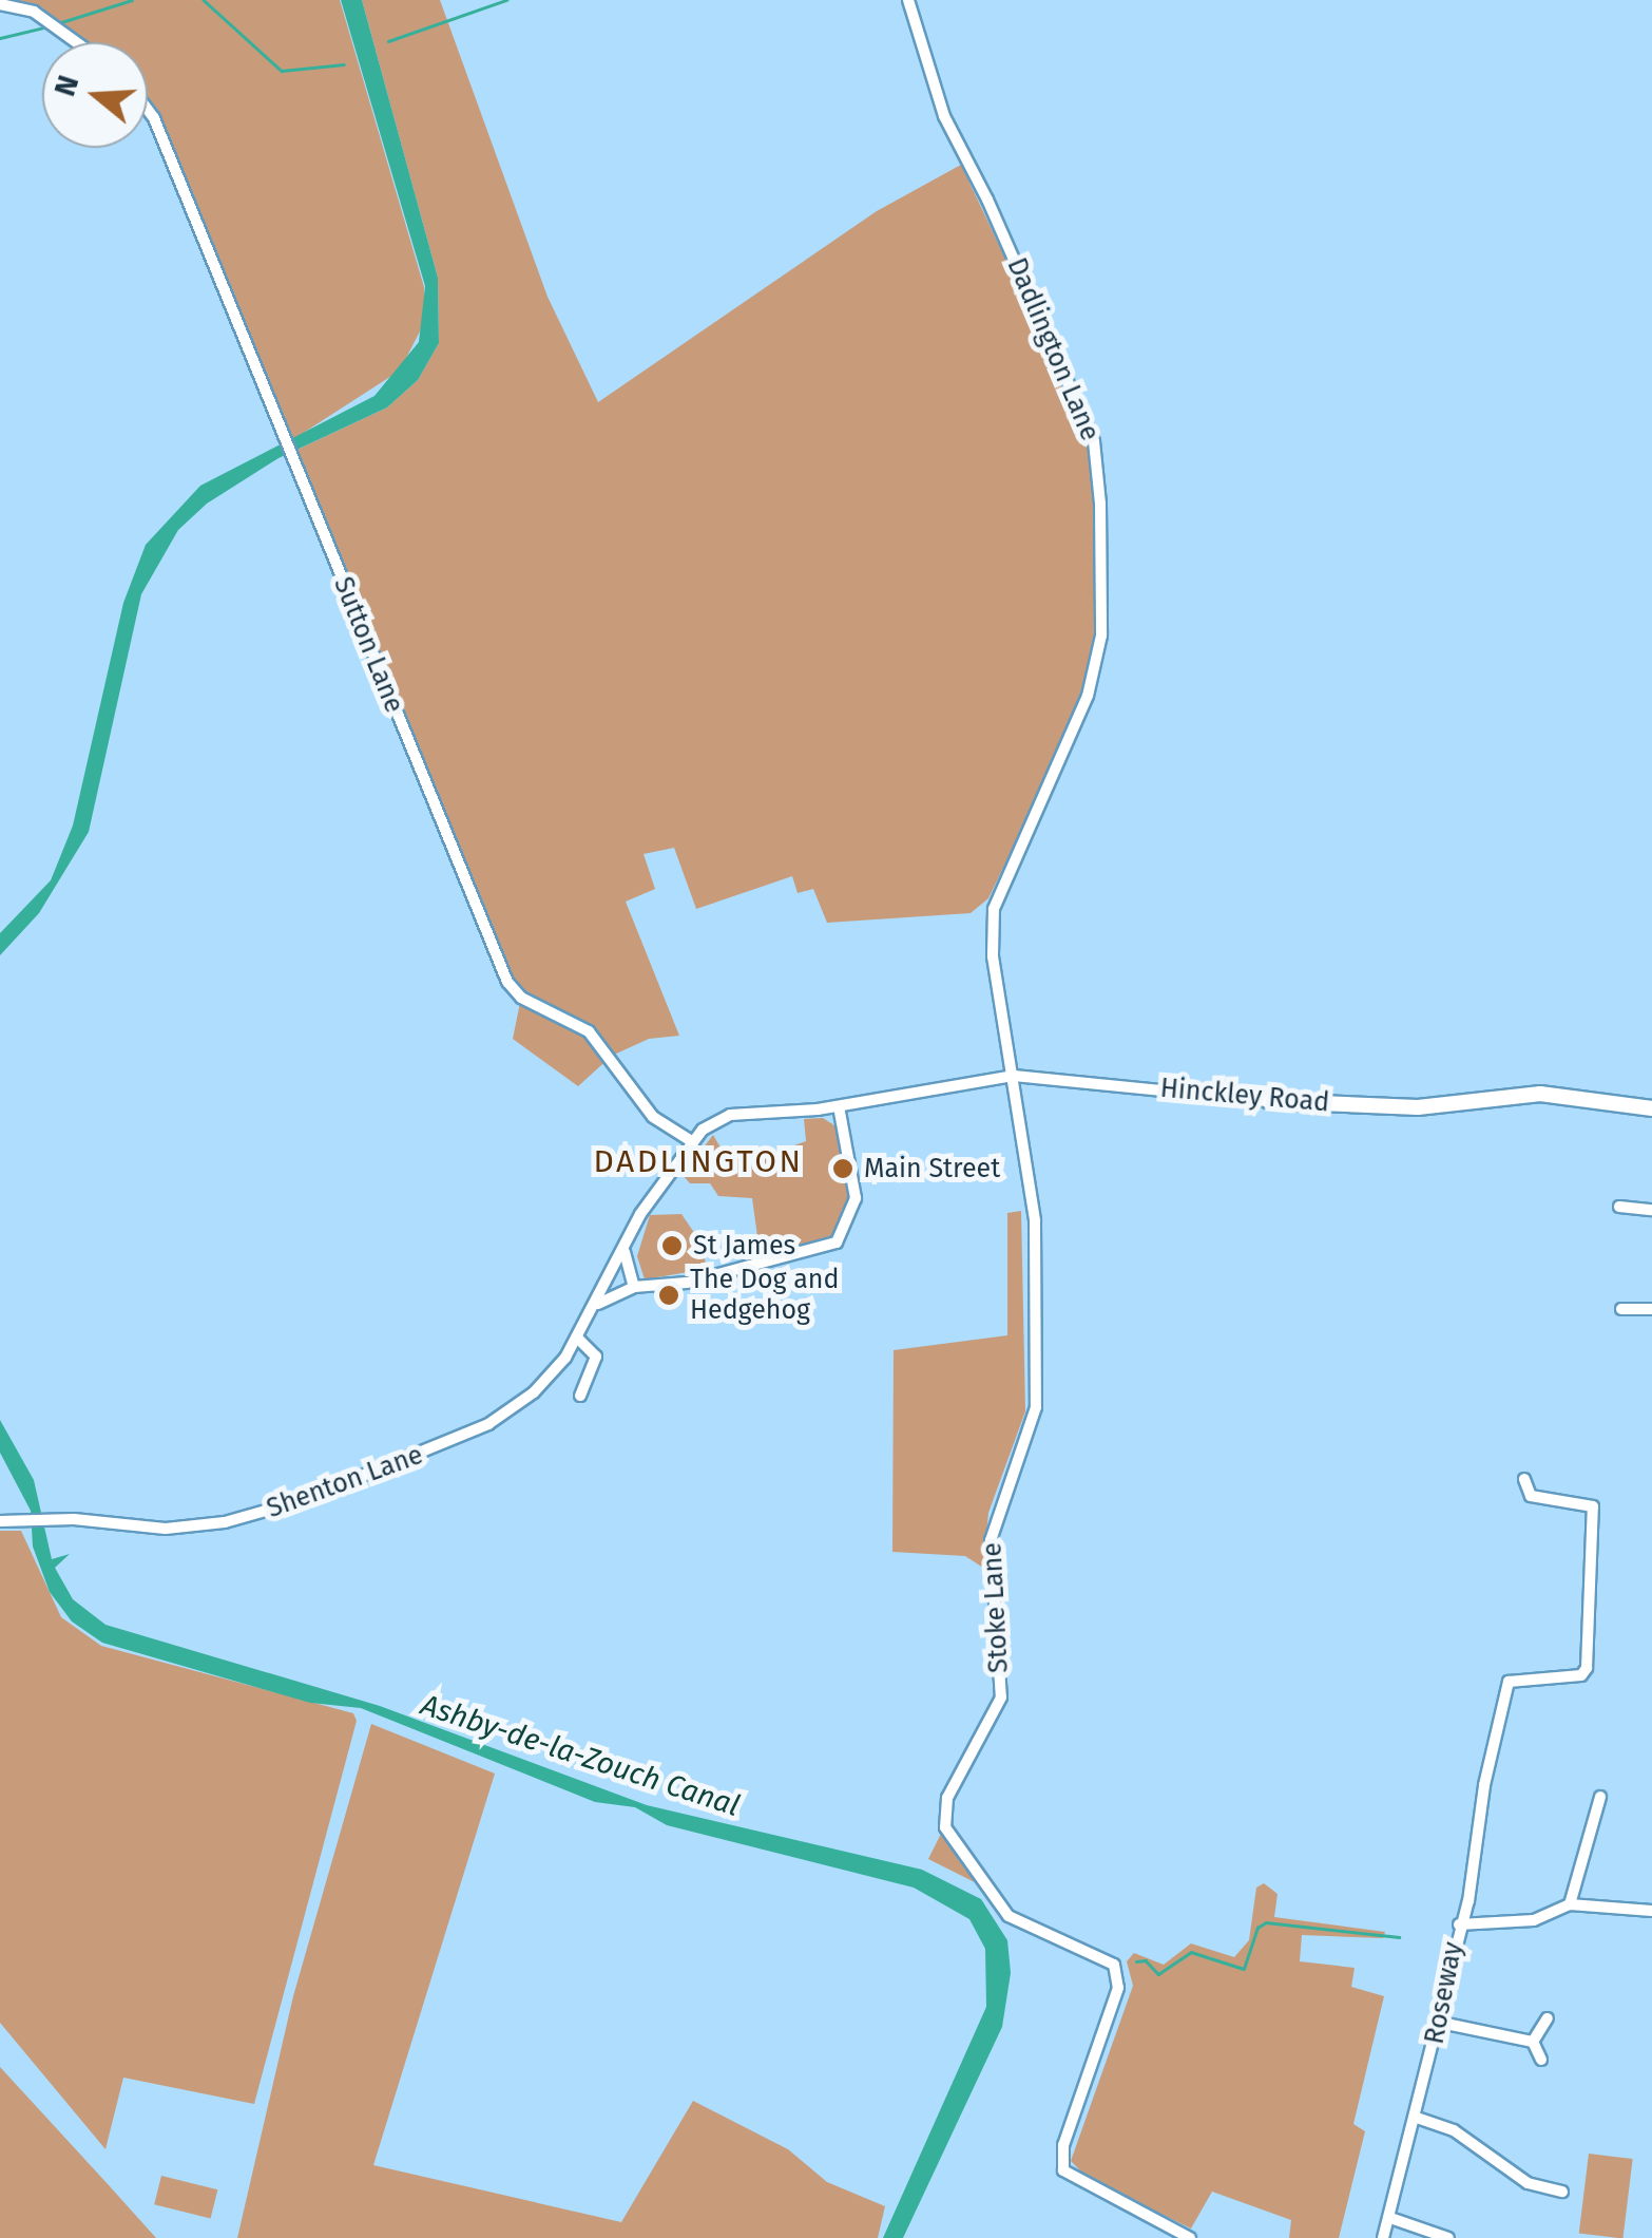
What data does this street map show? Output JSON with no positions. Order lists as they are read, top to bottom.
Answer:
{
  "streets": {
    "street": [
      "Dadlington Lane",
      "Sutton Lane",
      "Hinckley Road",
      "Shenton Lane",
      "Stoke Lane",
      "Roseway"
    ]
  },
  "crossings": [
    ["Dadlington Lane", "Hinckley Road"],
    ["Dadlington Lane", "Stoke Lane"],
    ["Hinckley Road", "Stoke Lane"]
  ],
  "districts": ["DADLINGTON"],
  "water": ["Ashby-de-la-Zouch Canal"],
  "places": ["Main Street", "St James", "The Dog and Hedgehog"],
  "north": "left"
}
